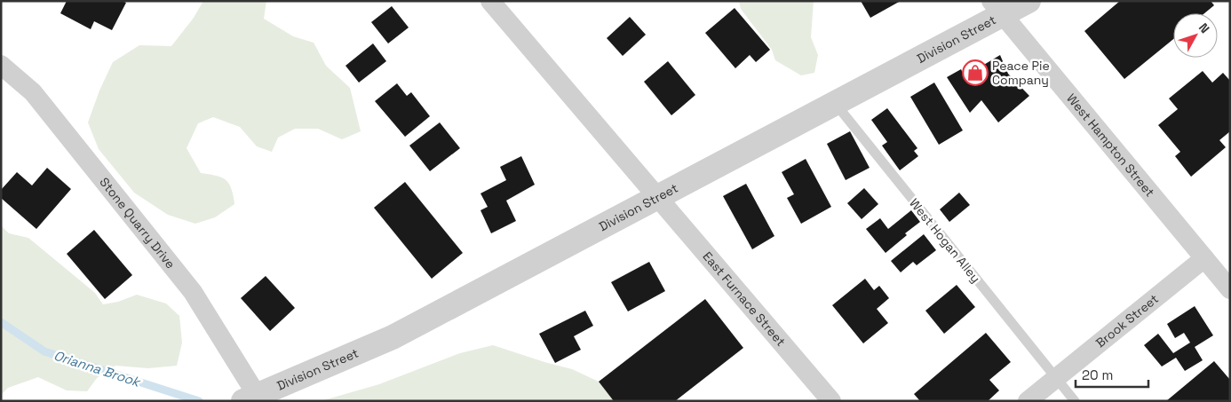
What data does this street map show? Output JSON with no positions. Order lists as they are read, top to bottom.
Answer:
{
  "streets": {
    "street": [
      "Division Street",
      "West Hampton Street",
      "Stone Quarry Drive",
      "East Furnace Street",
      "Brook Street"
    ],
    "lane": ["West Hogan Alley"]
  },
  "crossings": [
    ["Division Street", "West Hampton Street"],
    ["Division Street", "Stone Quarry Drive"],
    ["Division Street", "West Hogan Alley"],
    ["Division Street", "East Furnace Street"],
    ["West Hampton Street", "Brook Street"],
    ["West Hogan Alley", "Brook Street"]
  ],
  "water": ["Orianna Brook"],
  "places": {
    "shop": ["Peace Pie Company"]
  },
  "scale_bar": "20 m",
  "north": "top right"
}
